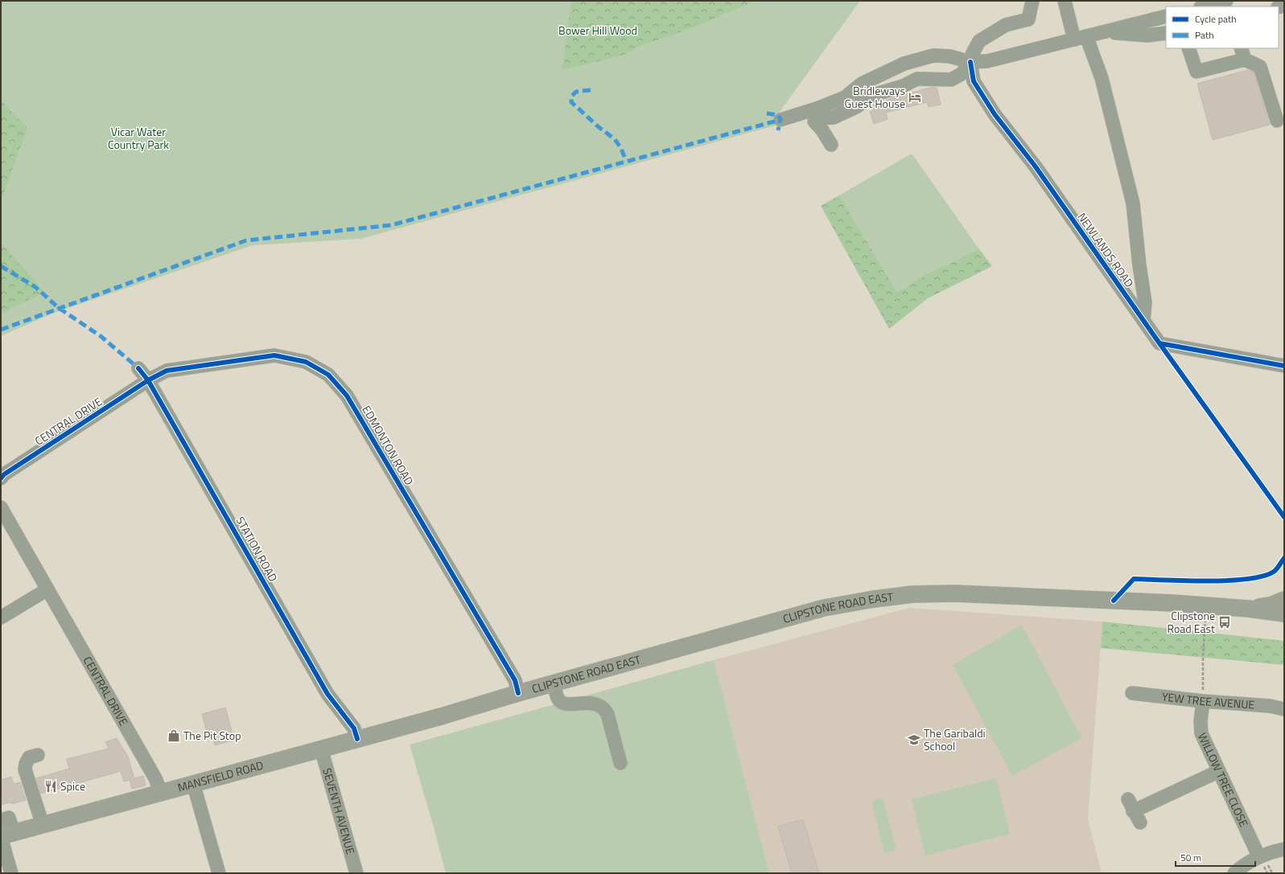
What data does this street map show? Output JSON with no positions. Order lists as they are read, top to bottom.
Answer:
{
  "streets": {
    "main road": ["CLIPSTONE ROAD EAST", "MANSFIELD ROAD"],
    "street": [
      "NEWLANDS ROAD",
      "CENTRAL DRIVE",
      "EDMONTON ROAD",
      "STATION ROAD",
      "YEW TREE AVENUE",
      "WILLOW TREE CLOSE",
      "SEVENTH AVENUE"
    ]
  },
  "crossings": [
    ["CENTRAL DRIVE", "EDMONTON ROAD"],
    ["CENTRAL DRIVE", "STATION ROAD"],
    ["CENTRAL DRIVE", "MANSFIELD ROAD"],
    ["EDMONTON ROAD", "STATION ROAD"],
    ["EDMONTON ROAD", "CLIPSTONE ROAD EAST"],
    ["STATION ROAD", "MANSFIELD ROAD"],
    ["CLIPSTONE ROAD EAST", "MANSFIELD ROAD"],
    ["YEW TREE AVENUE", "WILLOW TREE CLOSE"],
    ["MANSFIELD ROAD", "SEVENTH AVENUE"]
  ],
  "parks": ["Bower Hill Wood", "Vicar Water Country Park"],
  "places": {
    "hotel": ["Bridleways Guest House"],
    "bus stop": ["Clipstone Road East"],
    "shop": ["The Pit Stop"],
    "school or university": ["The Garibaldi School"],
    "restaurant": ["Spice"]
  },
  "legend": ["Cycle path", "Path"],
  "scale_bar": "50 m"
}
